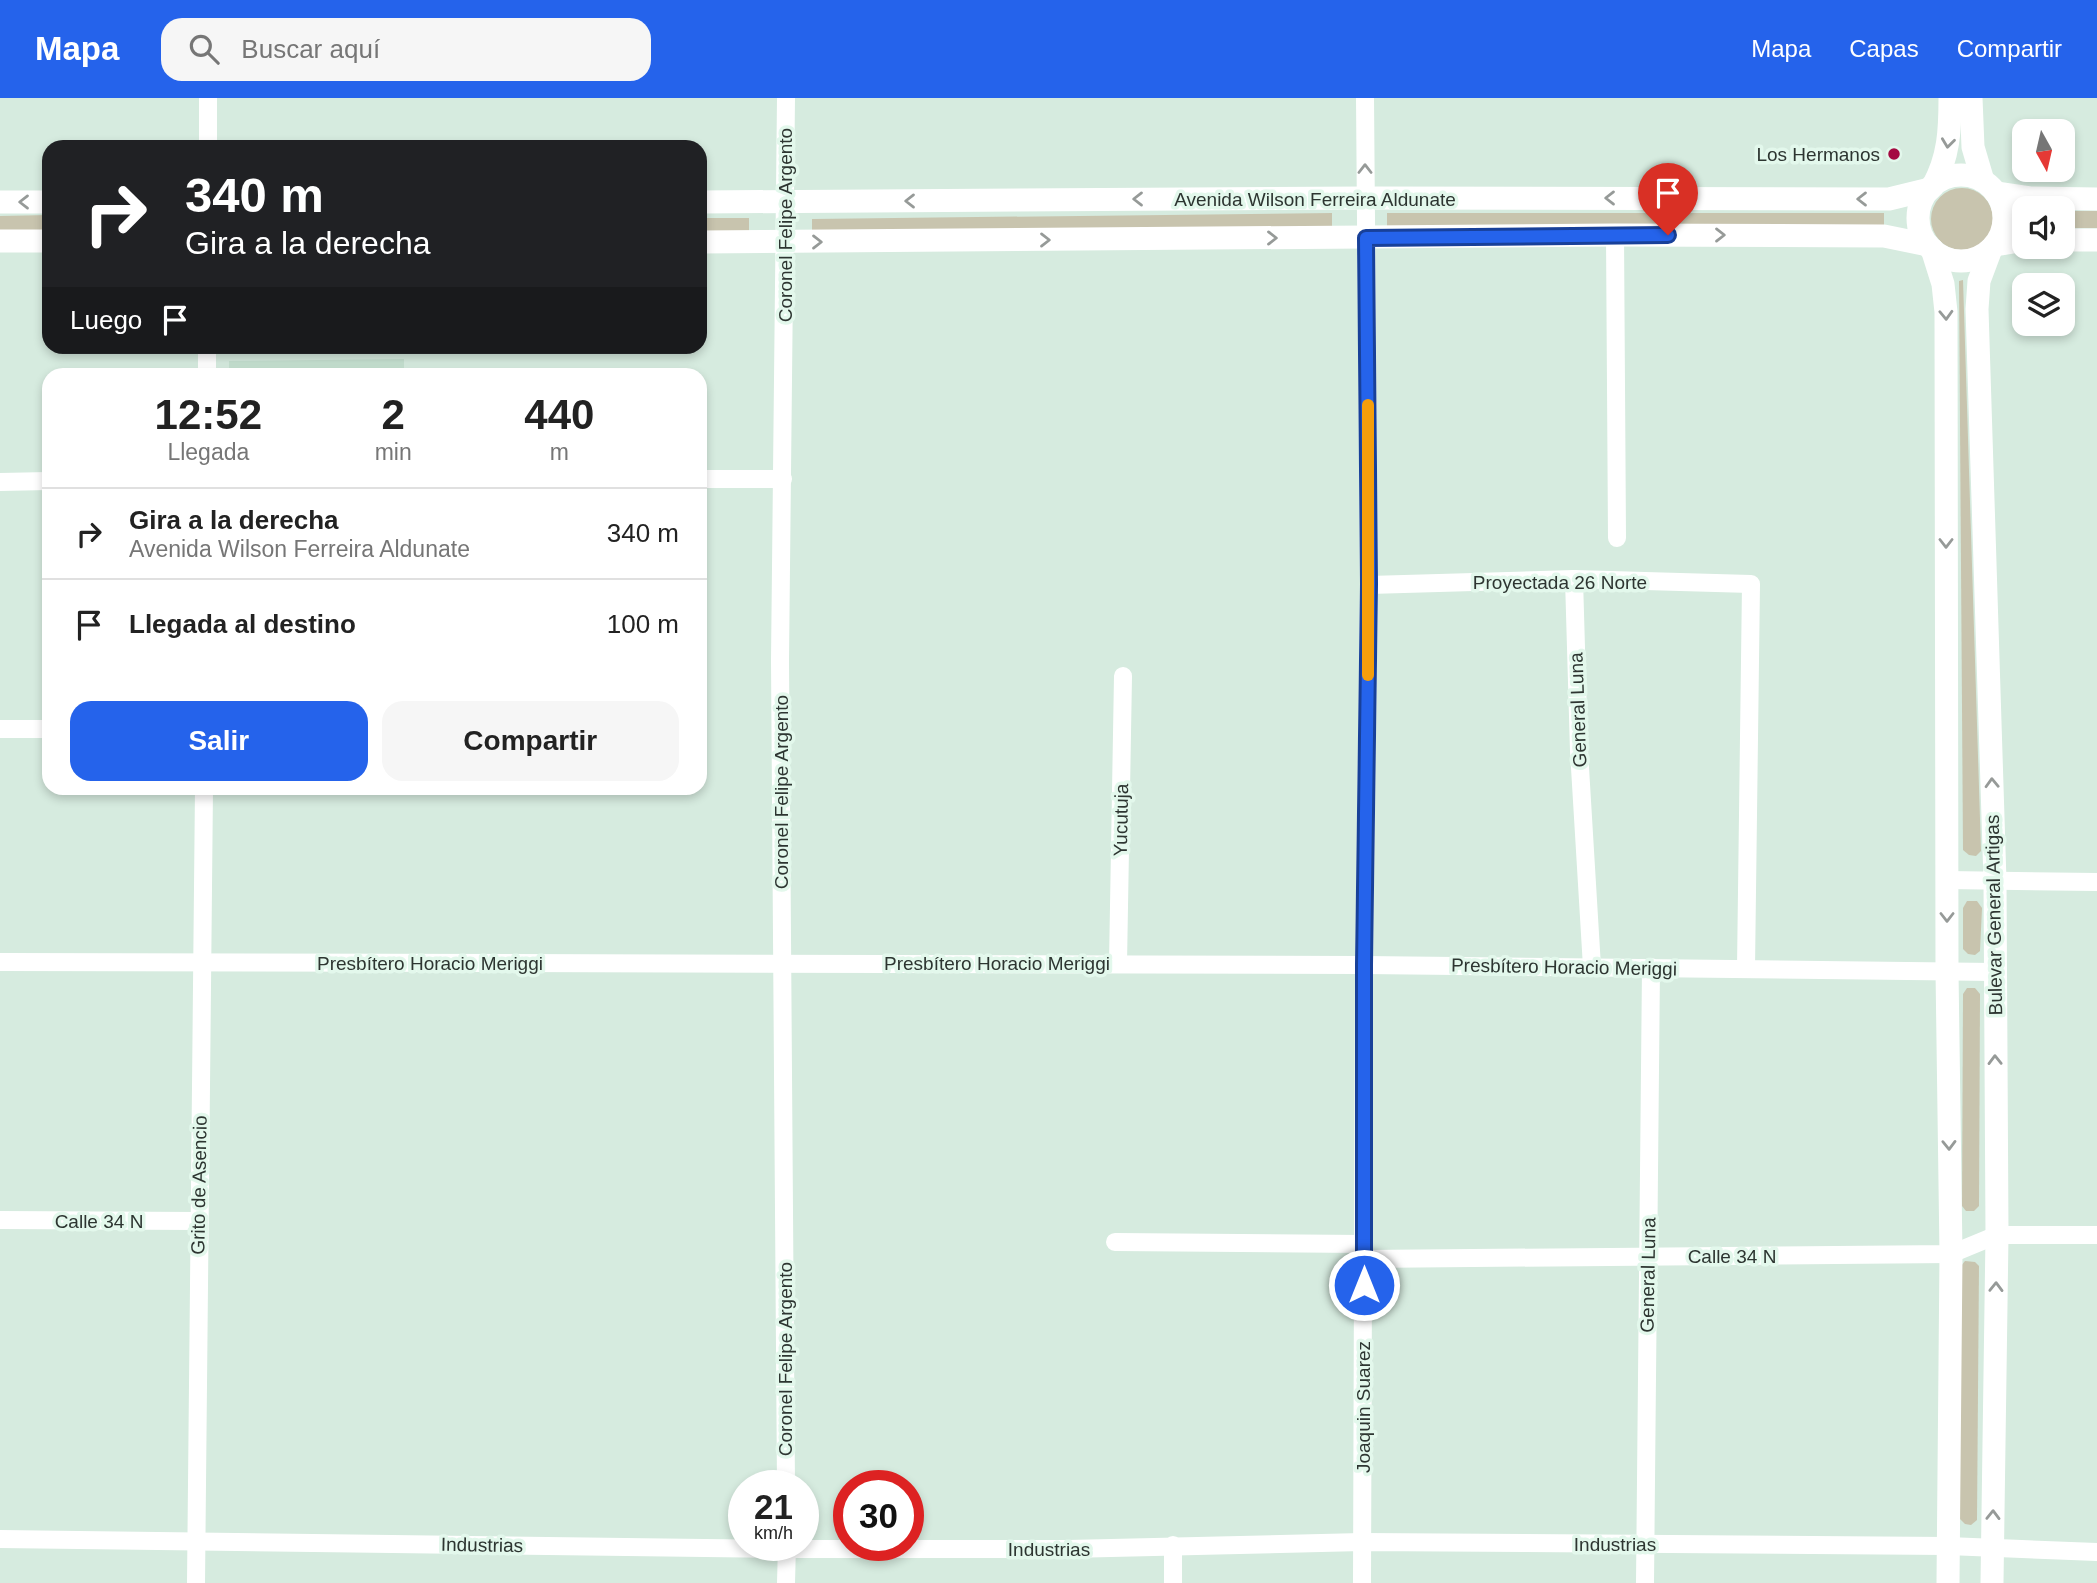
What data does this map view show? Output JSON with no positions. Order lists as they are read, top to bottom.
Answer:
{
  "streets": {
    "street": [
      "Avenida Wilson Ferreira Aldunate",
      "Coronel Felipe Argento",
      "Proyectada 26 Norte",
      "General Luna",
      "Yucutuja",
      "Bulevar General Artigas",
      "Presbítero Horacio Meriggi",
      "Grito de Asencio",
      "Calle 34 N",
      "Joaquin Suarez",
      "Industrias"
    ]
  },
  "crossings": [
    ["Avenida Wilson Ferreira Aldunate", "Coronel Felipe Argento"],
    ["Avenida Wilson Ferreira Aldunate", "Bulevar General Artigas"],
    ["Avenida Wilson Ferreira Aldunate", "Joaquin Suarez"],
    ["Coronel Felipe Argento", "Presbítero Horacio Meriggi"],
    ["Proyectada 26 Norte", "General Luna"],
    ["Proyectada 26 Norte", "Presbítero Horacio Meriggi"],
    ["Proyectada 26 Norte", "Joaquin Suarez"],
    ["General Luna", "Presbítero Horacio Meriggi"],
    ["General Luna", "Calle 34 N"],
    ["General Luna", "Industrias"],
    ["Yucutuja", "Presbítero Horacio Meriggi"],
    ["Bulevar General Artigas", "Presbítero Horacio Meriggi"],
    ["Bulevar General Artigas", "Calle 34 N"],
    ["Bulevar General Artigas", "Industrias"],
    ["Presbítero Horacio Meriggi", "Grito de Asencio"],
    ["Presbítero Horacio Meriggi", "Joaquin Suarez"],
    ["Grito de Asencio", "Calle 34 N"],
    ["Grito de Asencio", "Industrias"],
    ["Calle 34 N", "Joaquin Suarez"],
    ["Joaquin Suarez", "Industrias"]
  ],
  "places": ["Los Hermanos"],
  "north": "bottom",
  "page": {
    "header": "Mapa",
    "search": "Buscar aquí",
    "nav": ["Mapa", "Capas", "Compartir"],
    "turn": ["340 m", "Gira a la derecha"],
    "then": "Luego",
    "eta": [
      "12:52",
      "Llegada",
      "2",
      "min",
      "440",
      "m"
    ],
    "list": [
      {
        "name": "Gira a la derecha",
        "note": "Avenida Wilson Ferreira Aldunate",
        "value": "340 m"
      },
      {
        "name": "Llegada al destino",
        "value": "100 m"
      }
    ],
    "buttons": ["Salir", "Compartir"],
    "speed": "21 km/h",
    "limit": "30"
  }
}
